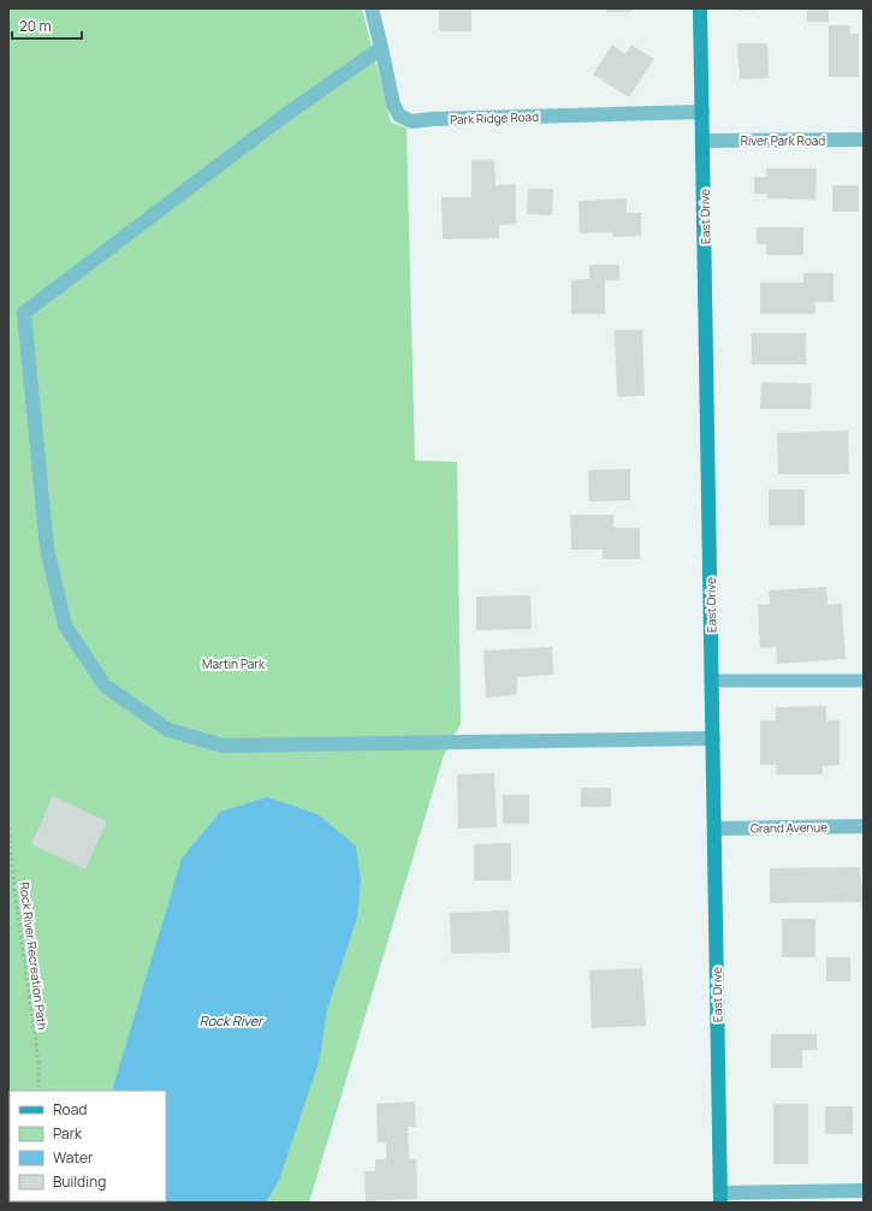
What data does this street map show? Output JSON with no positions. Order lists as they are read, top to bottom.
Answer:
{
  "streets": {
    "street": [
      "Park Ridge Road",
      "River Park Road",
      "East Drive",
      "Grand Avenue"
    ],
    "path": ["Rock River Recreation Path"]
  },
  "crossings": [
    ["Park Ridge Road", "East Drive"],
    ["River Park Road", "East Drive"],
    ["East Drive", "Grand Avenue"]
  ],
  "water": ["Rock River"],
  "parks": ["Martin Park"],
  "legend": [
    "Road",
    "Park",
    "Water",
    "Building"
  ],
  "scale_bar": "20 m"
}
